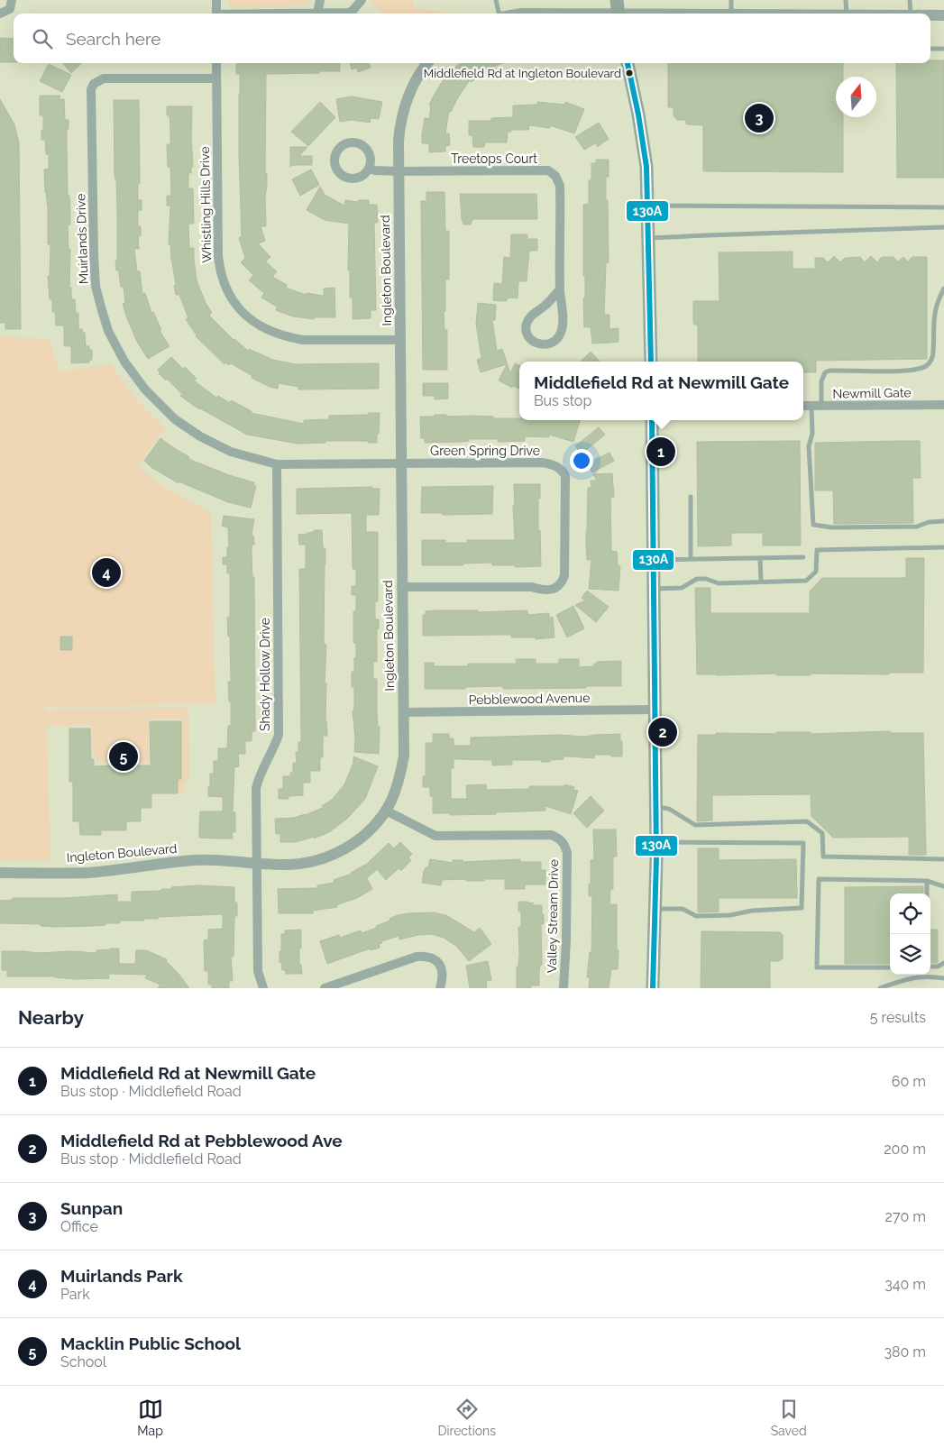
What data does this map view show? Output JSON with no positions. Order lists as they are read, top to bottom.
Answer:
{
  "streets": {
    "street": [
      "Treetops Court",
      "Whistling Hills Drive",
      "Muirlands Drive",
      "Ingleton Boulevard",
      "Newmill Gate",
      "Green Spring Drive",
      "Shady Hollow Drive",
      "Pebblewood Avenue",
      "Valley Stream Drive"
    ]
  },
  "crossings": [
    ["Treetops Court", "Ingleton Boulevard"],
    ["Whistling Hills Drive", "Muirlands Drive"],
    ["Whistling Hills Drive", "Ingleton Boulevard"],
    ["Muirlands Drive", "Ingleton Boulevard"],
    ["Muirlands Drive", "Green Spring Drive"],
    ["Muirlands Drive", "Shady Hollow Drive"],
    ["Ingleton Boulevard", "Green Spring Drive"],
    ["Ingleton Boulevard", "Shady Hollow Drive"],
    ["Ingleton Boulevard", "Pebblewood Avenue"],
    ["Ingleton Boulevard", "Valley Stream Drive"]
  ],
  "places": ["Middlefield Rd at Ingleton Boulevard"],
  "lines": ["transit line 130A"],
  "north": "top",
  "page": {
    "search": "Search here",
    "pins": [
      "3",
      "1",
      "4",
      "2",
      "5"
    ],
    "popup": ["Middlefield Rd at Newmill Gate", "Bus stop"],
    "heading": ["Nearby", "5 results"],
    "list": [
      {
        "mark": "1",
        "name": "Middlefield Rd at Newmill Gate",
        "note": "Bus stop · Middlefield Road",
        "value": "60 m"
      },
      {
        "mark": "2",
        "name": "Middlefield Rd at Pebblewood Ave",
        "note": "Bus stop · Middlefield Road",
        "value": "200 m"
      },
      {
        "mark": "3",
        "name": "Sunpan",
        "note": "Office",
        "value": "270 m"
      },
      {
        "mark": "4",
        "name": "Muirlands Park",
        "note": "Park",
        "value": "340 m"
      },
      {
        "mark": "5",
        "name": "Macklin Public School",
        "note": "School",
        "value": "380 m"
      }
    ],
    "nav": ["Map", "Directions", "Saved"]
  }
}
